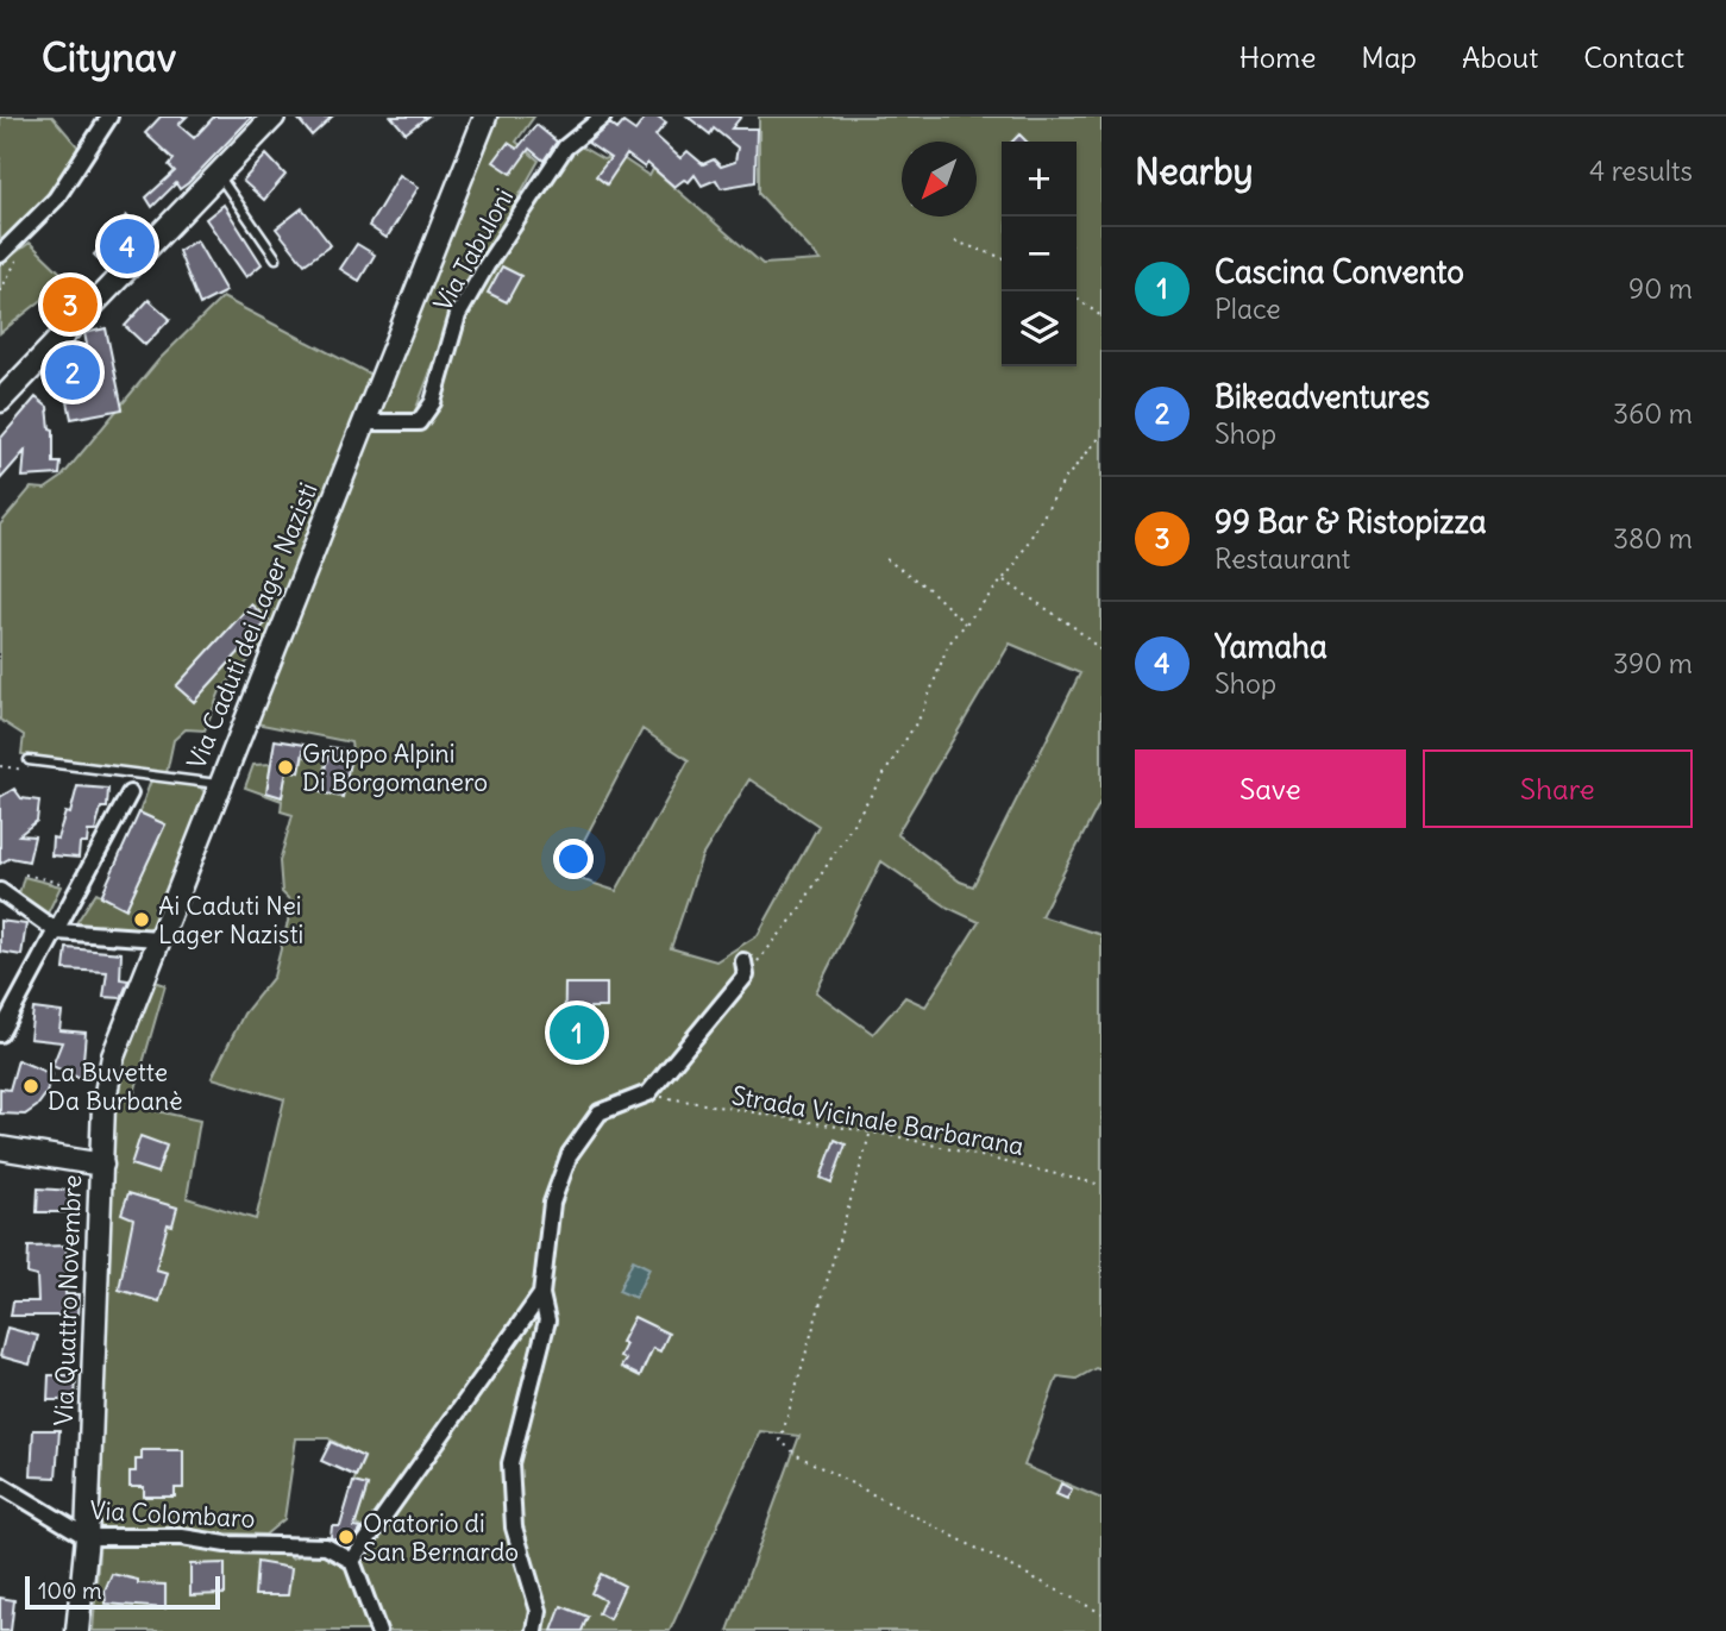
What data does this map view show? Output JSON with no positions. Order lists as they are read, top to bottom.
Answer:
{
  "streets": {
    "main road": ["Via Caduti dei Lager Nazisti", "Via Quattro Novembre"],
    "street": ["Via Tabuloni", "Via Colombaro"],
    "path": ["Strada Vicinale Barbarana"]
  },
  "crossings": [
    ["Via Tabuloni", "Via Caduti dei Lager Nazisti"],
    ["Via Caduti dei Lager Nazisti", "Via Quattro Novembre"],
    ["Via Quattro Novembre", "Via Colombaro"]
  ],
  "places": [
    "Gruppo Alpini Di Borgomanero",
    "Ai Caduti Nei Lager Nazisti",
    "La Buvette Da Burbanè",
    "Oratorio di San Bernardo"
  ],
  "scale_bar": "100 m",
  "north": "bottom left",
  "page": {
    "header": "Citynav",
    "nav": [
      "Home",
      "Map",
      "About",
      "Contact"
    ],
    "heading": ["Nearby", "4 results"],
    "map_buttons": ["+", "−"],
    "pins": [
      "4",
      "3",
      "2",
      "1"
    ],
    "list": [
      {
        "mark": "1",
        "name": "Cascina Convento",
        "note": "Place",
        "value": "90 m"
      },
      {
        "mark": "2",
        "name": "Bikeadventures",
        "note": "Shop",
        "value": "360 m"
      },
      {
        "mark": "3",
        "name": "99 Bar & Ristopizza",
        "note": "Restaurant",
        "value": "380 m"
      },
      {
        "mark": "4",
        "name": "Yamaha",
        "note": "Shop",
        "value": "390 m"
      }
    ],
    "buttons": ["Save", "Share"],
    "scale": "100 m"
  }
}
